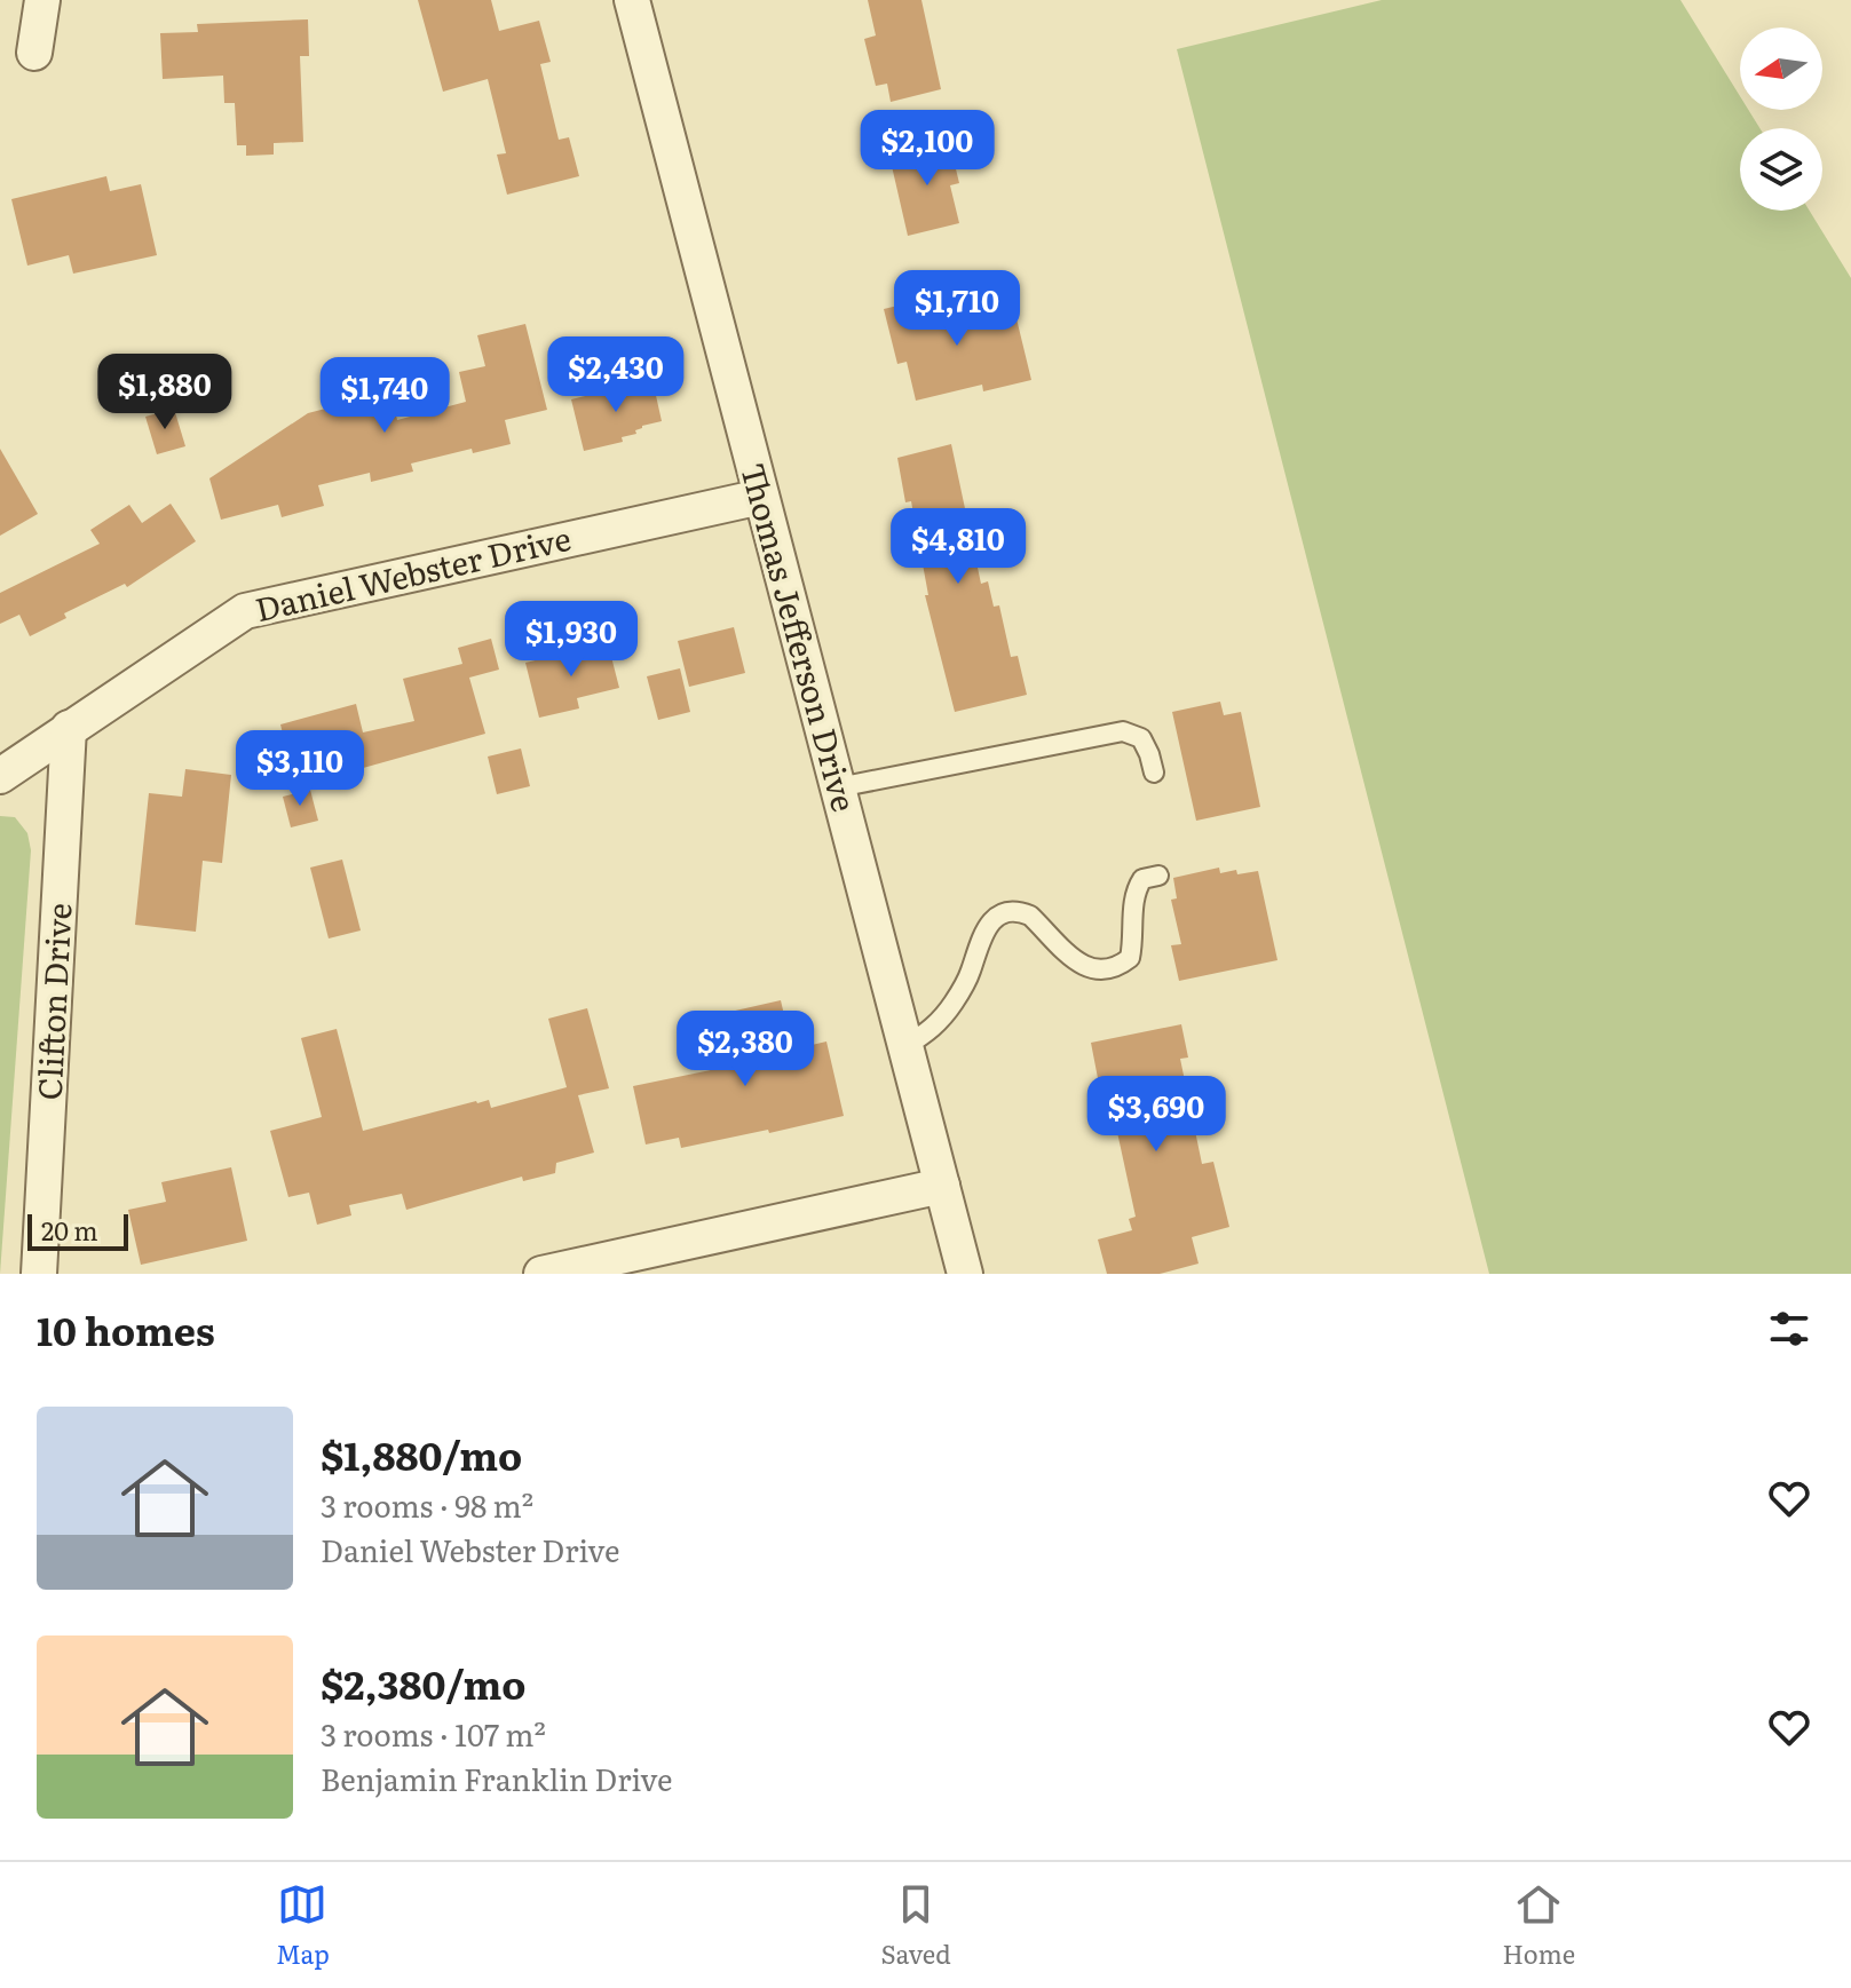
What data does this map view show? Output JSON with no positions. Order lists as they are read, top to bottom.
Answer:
{
  "streets": {
    "street": ["Daniel Webster Drive", "Thomas Jefferson Drive", "Clifton Drive"]
  },
  "crossings": [
    ["Daniel Webster Drive", "Thomas Jefferson Drive"],
    ["Daniel Webster Drive", "Clifton Drive"]
  ],
  "scale_bar": "20 m",
  "north": "left",
  "page": {
    "price": [
      "$2,100",
      "$1,710",
      "$2,430",
      "$1,880",
      "$1,740",
      "$4,810",
      "$1,930",
      "$3,110",
      "$2,380",
      "$3,690"
    ],
    "scale": "20 m",
    "heading": "10 homes",
    "list": [
      {
        "name": "$1,880/mo",
        "note": "3 rooms · 98 m² · Daniel Webster Drive"
      },
      {
        "name": "$2,380/mo",
        "note": "3 rooms · 107 m² · Benjamin Franklin Drive"
      }
    ],
    "tabs": ["Map", "Saved", "Home"]
  }
}
